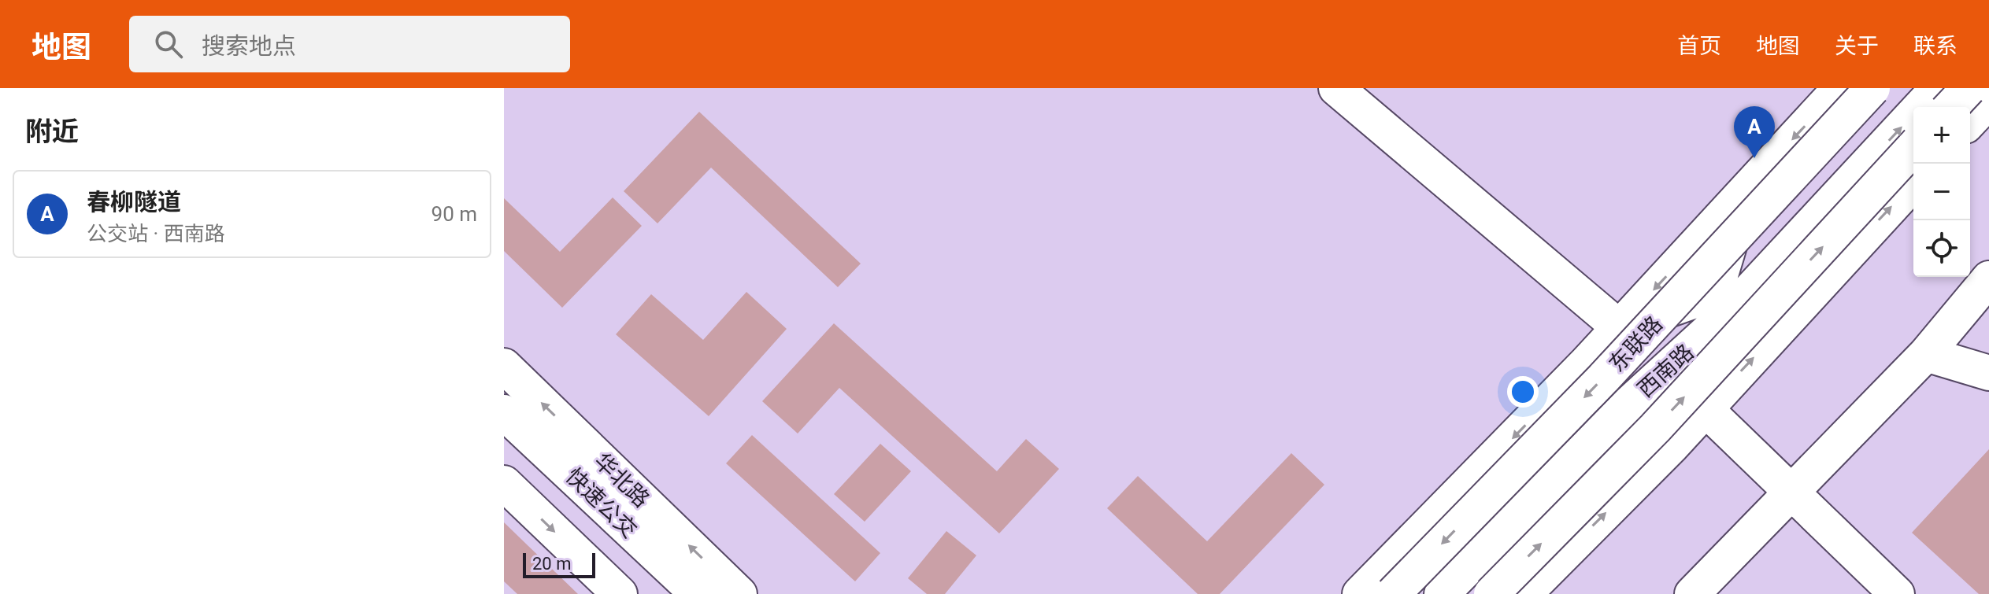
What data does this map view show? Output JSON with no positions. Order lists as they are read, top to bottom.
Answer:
{
  "streets": {
    "main road": [
      "东联路",
      "西南路",
      "华北路",
      "快速公交"
    ]
  },
  "scale_bar": "20 m",
  "page": {
    "header": "地图",
    "search": "搜索地点",
    "nav": [
      "首页",
      "地图",
      "关于",
      "联系"
    ],
    "heading": "附近",
    "pins": "A",
    "map_buttons": ["+", "−"],
    "list": [
      {
        "mark": "A",
        "name": "春柳隧道",
        "note": "公交站 · 西南路",
        "value": "90 m"
      }
    ],
    "scale": "20 m"
  }
}
